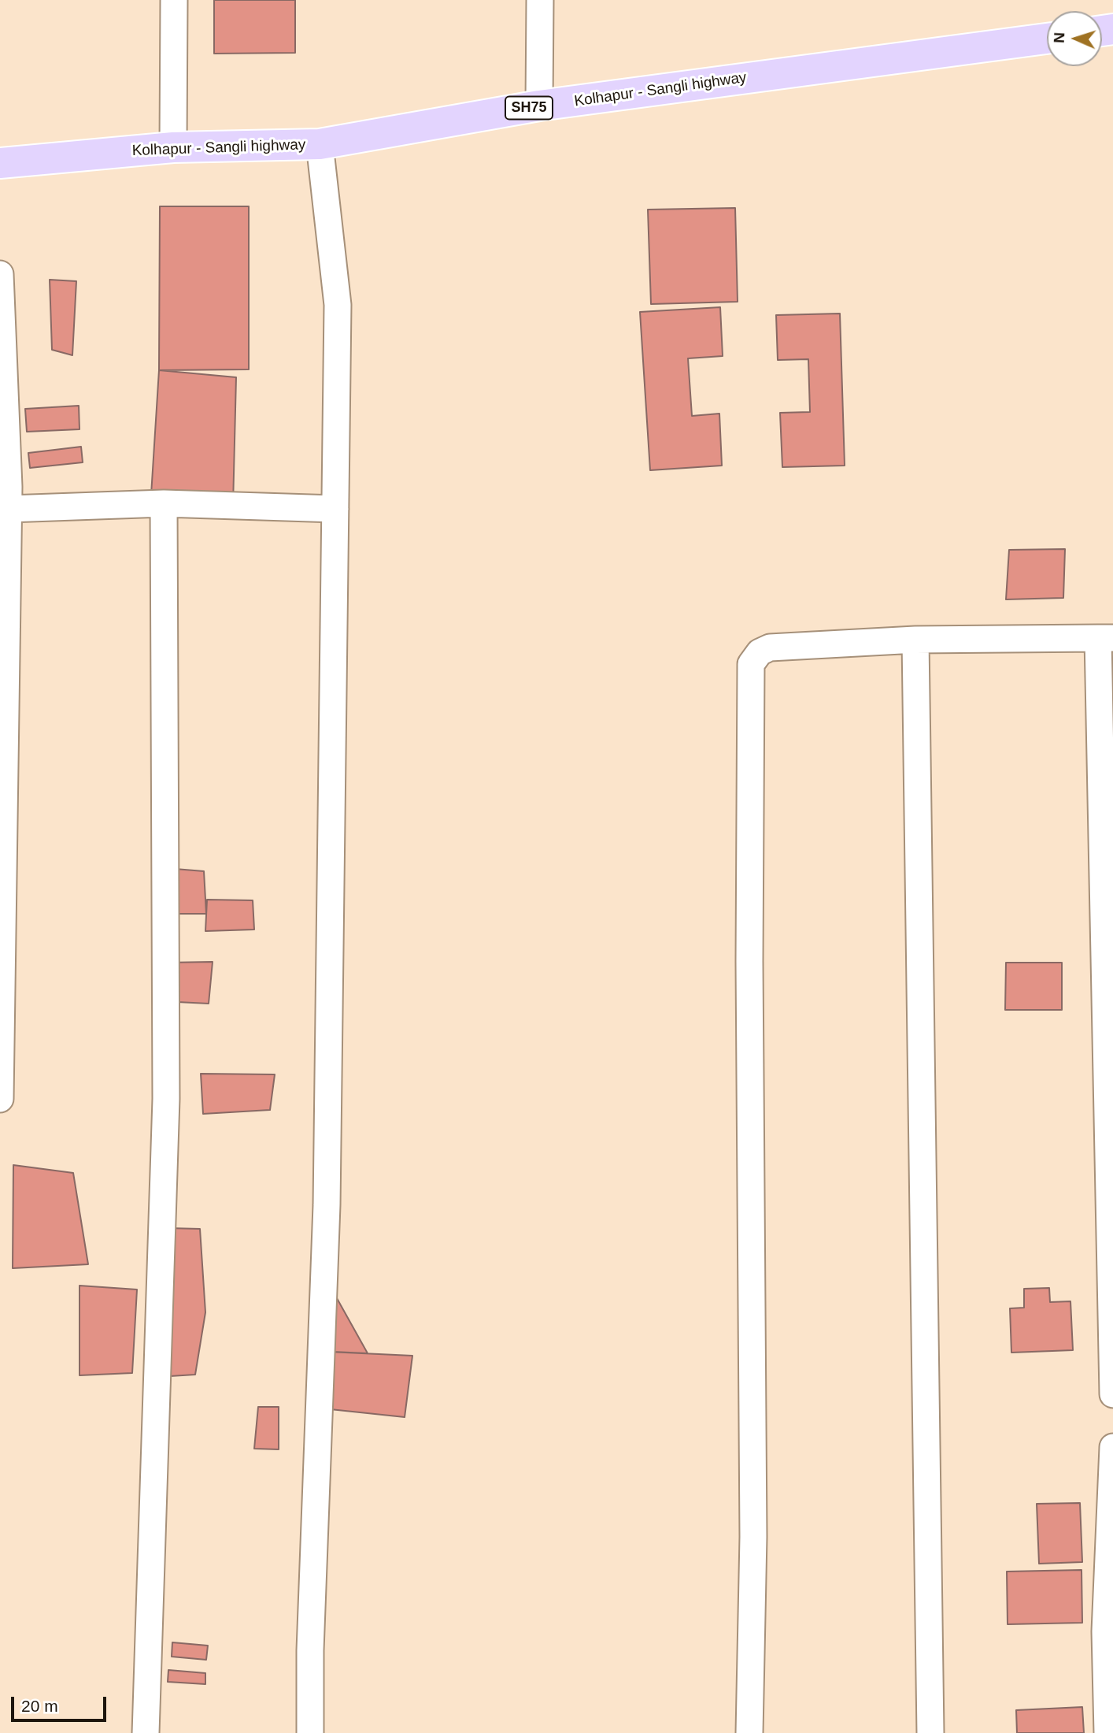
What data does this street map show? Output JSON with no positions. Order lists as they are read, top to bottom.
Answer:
{
  "streets": {
    "main road": ["Kolhapur - Sangli highway", "SH75"]
  },
  "scale_bar": "20 m",
  "north": "left"
}
